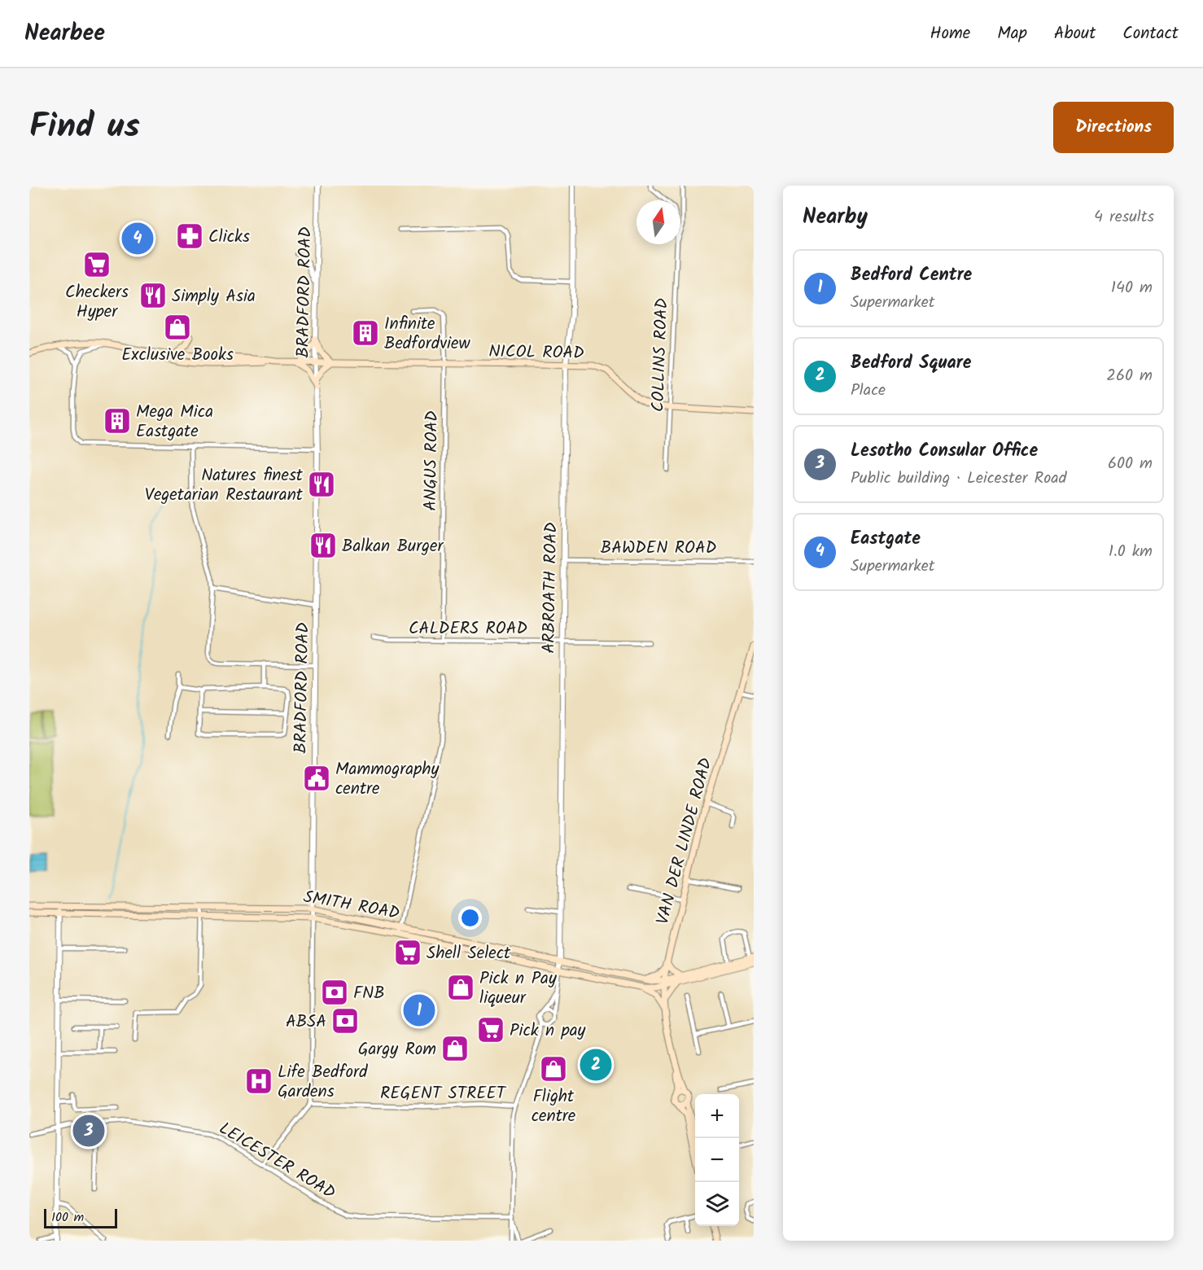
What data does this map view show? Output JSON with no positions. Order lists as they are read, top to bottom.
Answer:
{
  "streets": {
    "main road": ["NICOL ROAD", "VAN DER LINDE ROAD", "SMITH ROAD"],
    "street": [
      "BRADFORD ROAD",
      "COLLINS ROAD",
      "ANGUS ROAD",
      "BAWDEN ROAD",
      "ARBROATH ROAD",
      "CALDERS ROAD",
      "REGENT STREET",
      "LEICESTER ROAD"
    ]
  },
  "crossings": [
    ["BRADFORD ROAD", "NICOL ROAD"],
    ["BRADFORD ROAD", "SMITH ROAD"],
    ["BRADFORD ROAD", "REGENT STREET"],
    ["NICOL ROAD", "COLLINS ROAD"],
    ["NICOL ROAD", "ANGUS ROAD"],
    ["NICOL ROAD", "ARBROATH ROAD"],
    ["ANGUS ROAD", "CALDERS ROAD"],
    ["BAWDEN ROAD", "ARBROATH ROAD"],
    ["ARBROATH ROAD", "CALDERS ROAD"],
    ["ARBROATH ROAD", "SMITH ROAD"],
    ["VAN DER LINDE ROAD", "SMITH ROAD"]
  ],
  "places": {
    "pharmacy": ["Clicks"],
    "supermarket": ["Checkers Hyper", "Shell Select", "Pick n pay"],
    "restaurant": ["Simply Asia", "Natures finest Vegetarian Restaurant", "Balkan Burger"],
    "shop": [
      "Exclusive Books",
      "Pick n Pay liqueur",
      "Gargy Rom",
      "Flight centre"
    ],
    "building": ["Infinite Bedfordview", "Mega Mica Eastgate"],
    "public building": ["Mammography centre"],
    "bank": ["FNB", "ABSA"],
    "hospital": ["Life Bedford Gardens"]
  },
  "scale_bar": "100 m",
  "north": "top",
  "page": {
    "header": "Nearbee",
    "nav": [
      "Home",
      "Map",
      "About",
      "Contact"
    ],
    "title": "Find us",
    "buttons": "Directions",
    "heading": ["Nearby", "4 results"],
    "pins": [
      "4",
      "1",
      "2",
      "3"
    ],
    "list": [
      {
        "mark": "1",
        "name": "Bedford Centre",
        "note": "Supermarket",
        "value": "140 m"
      },
      {
        "mark": "2",
        "name": "Bedford Square",
        "note": "Place",
        "value": "260 m"
      },
      {
        "mark": "3",
        "name": "Lesotho Consular Office",
        "note": "Public building · Leicester Road",
        "value": "600 m"
      },
      {
        "mark": "4",
        "name": "Eastgate",
        "note": "Supermarket",
        "value": "1.0 km"
      }
    ],
    "map_buttons": ["+", "−"],
    "scale": "100 m"
  }
}
